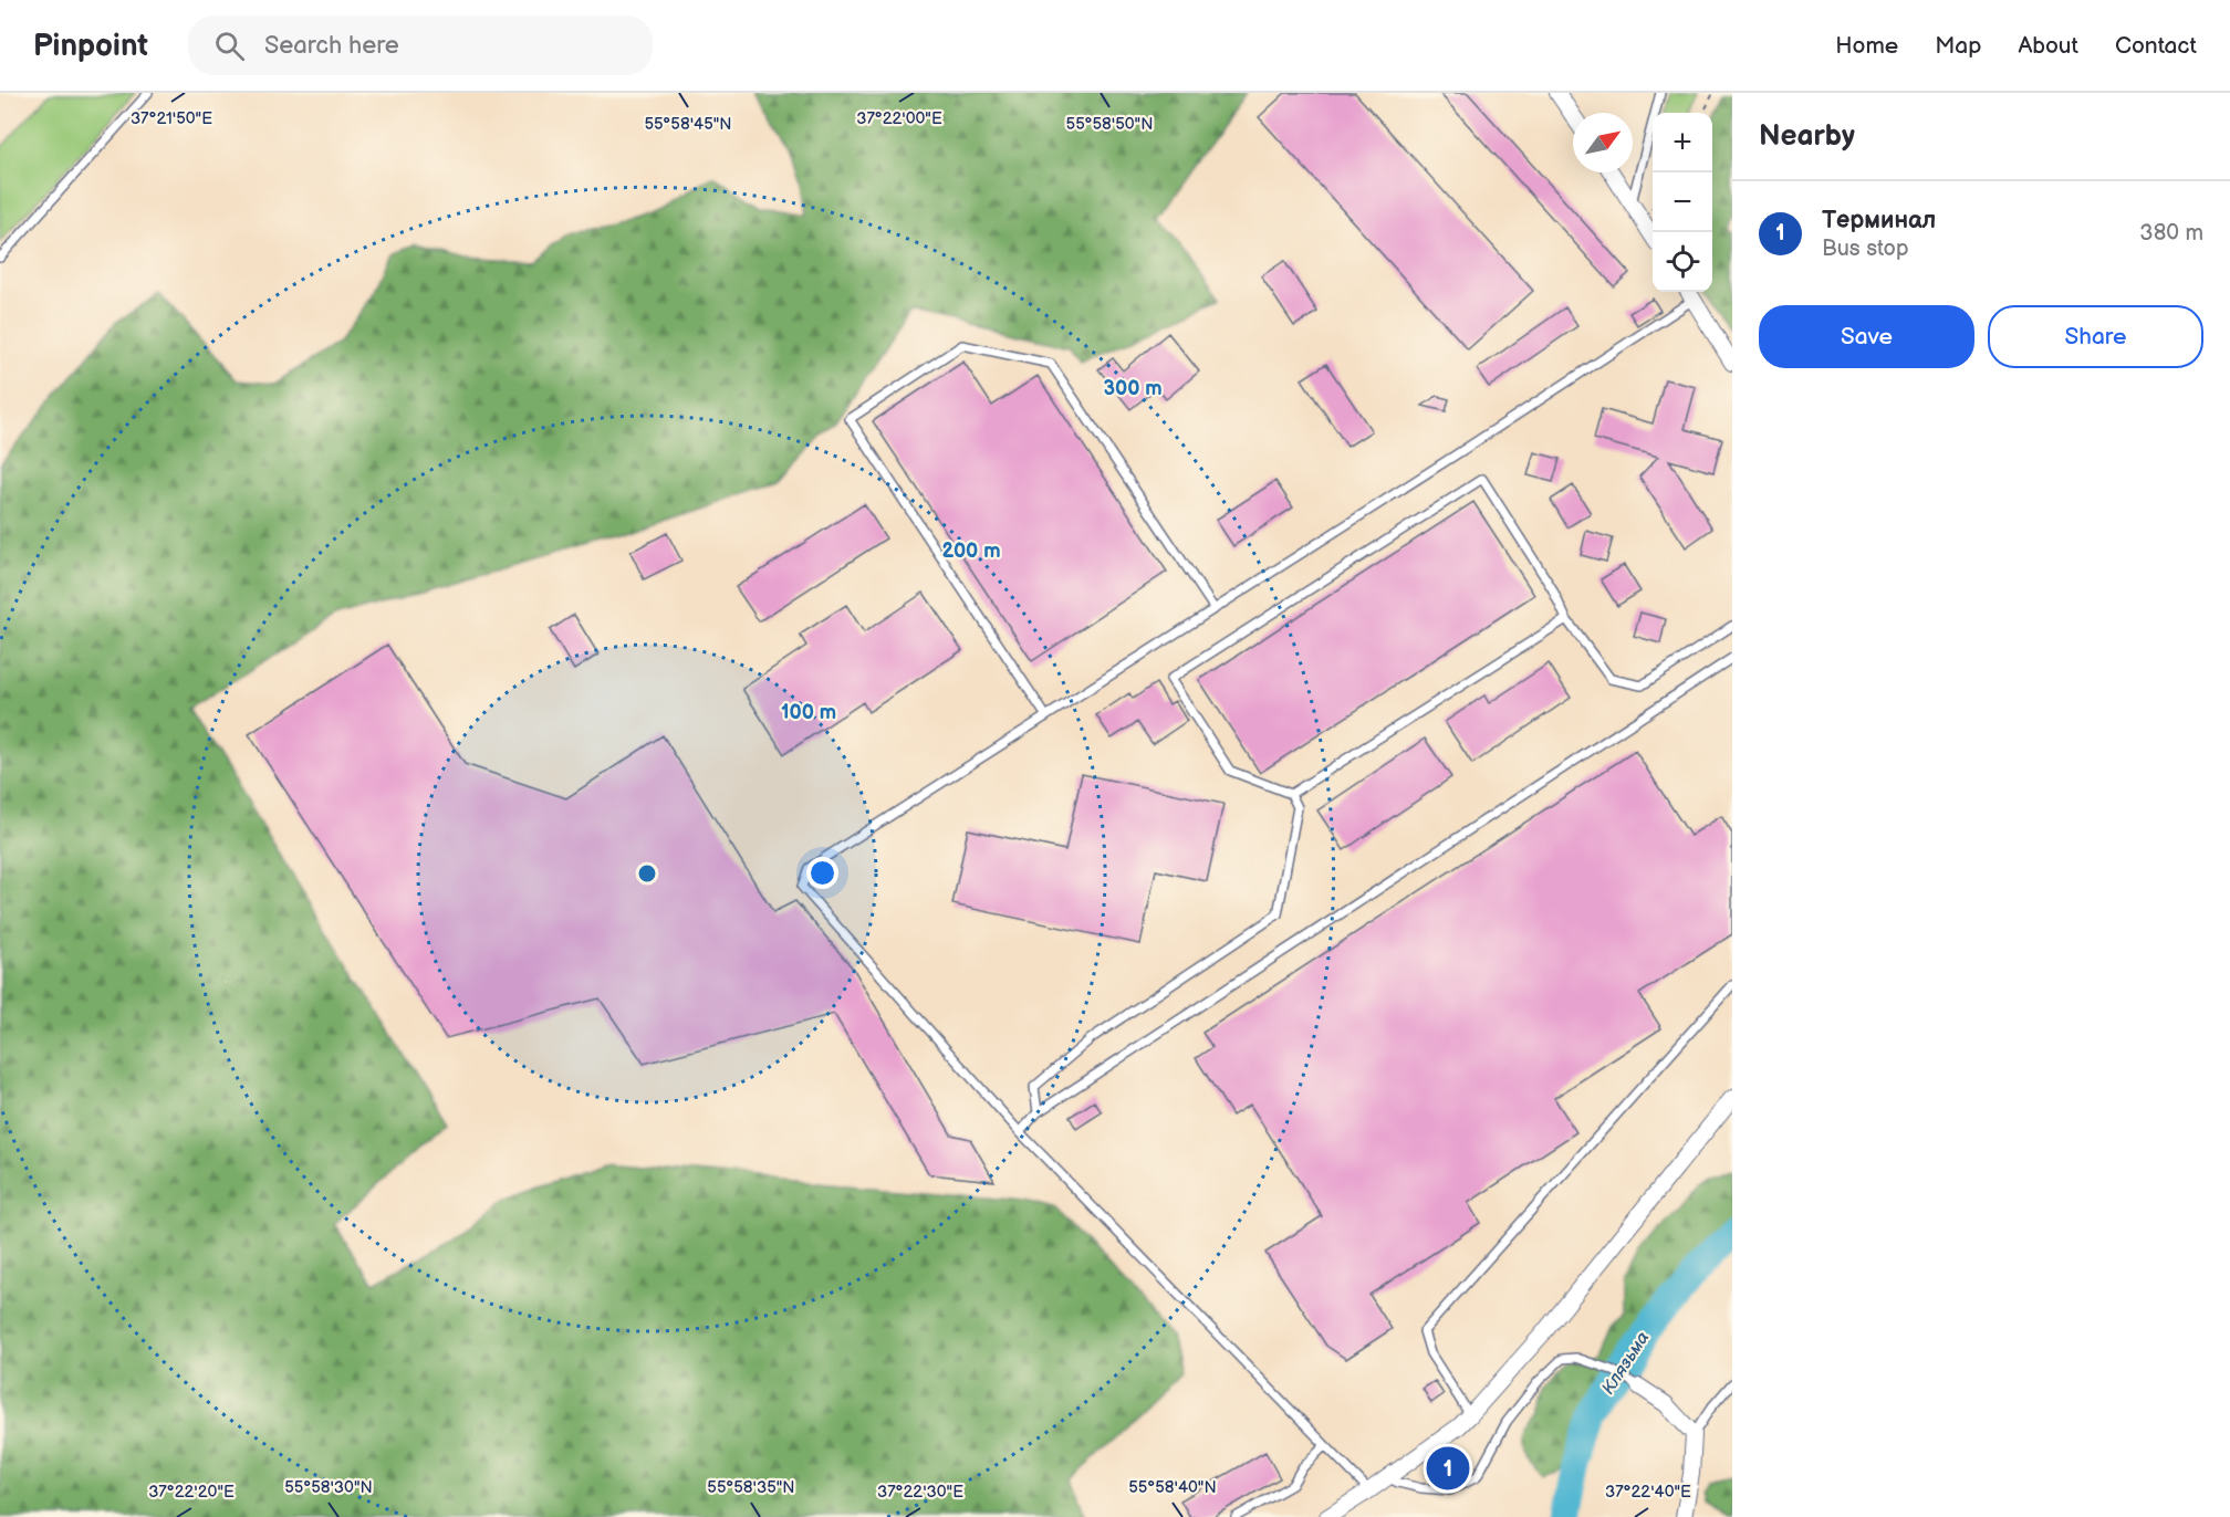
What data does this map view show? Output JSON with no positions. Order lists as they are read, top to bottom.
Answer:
{
  "water": ["Клязьма"],
  "north": "top right",
  "page": {
    "header": "Pinpoint",
    "search": "Search here",
    "nav": [
      "Home",
      "Map",
      "About",
      "Contact"
    ],
    "heading": "Nearby",
    "map_buttons": ["+", "−"],
    "list": [
      {
        "mark": "1",
        "name": "Терминал",
        "note": "Bus stop",
        "value": "380 m"
      }
    ],
    "buttons": ["Save", "Share"],
    "pins": "1"
  },
  "coordinates": [
    "37°21'50\"E",
    "37°22'00\"E",
    "55°58'50\"N",
    "55°58'45\"N",
    "55°58'30\"N",
    "55°58'35\"N",
    "55°58'40\"N",
    "37°22'20\"E",
    "37°22'30\"E",
    "37°22'40\"E"
  ],
  "rings": ["300 m", "200 m", "100 m"]
}
